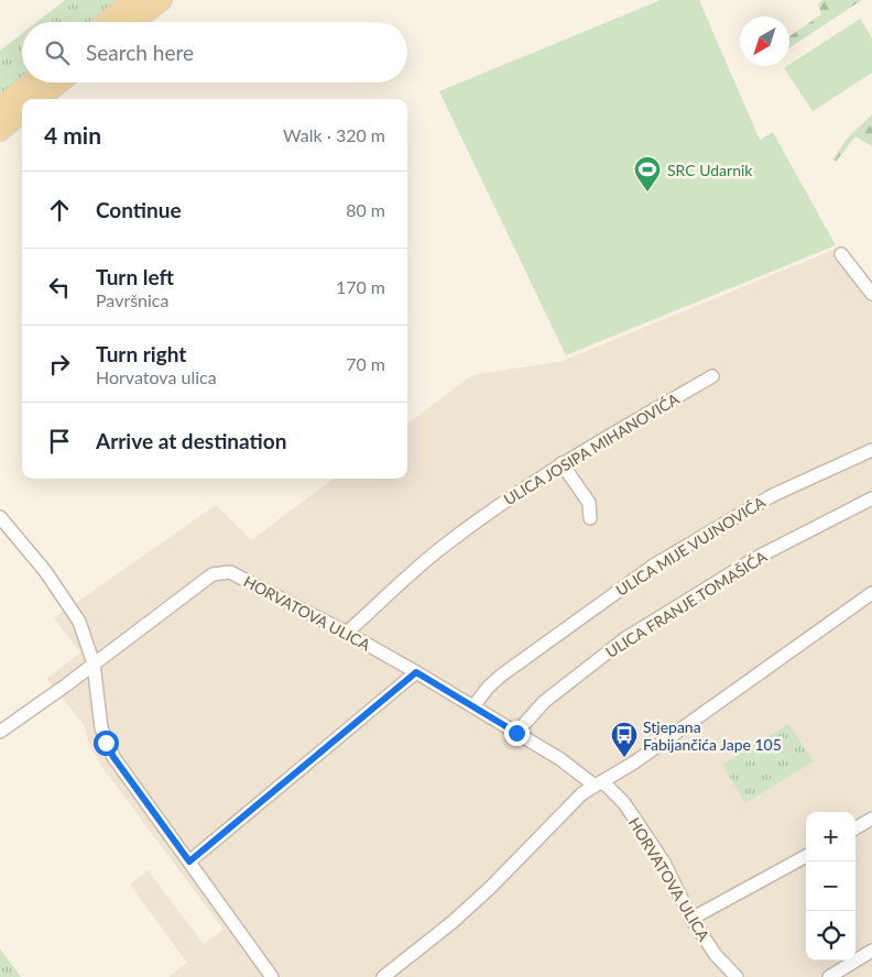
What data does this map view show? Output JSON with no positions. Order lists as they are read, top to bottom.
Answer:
{
  "streets": {
    "street": [
      "ULICA JOSIPA MIHANOVIĆA",
      "ULICA MIJE VUJNOVIĆA",
      "ULICA FRANJE TOMAŠIĆA",
      "HORVATOVA ULICA"
    ]
  },
  "crossings": [
    ["ULICA JOSIPA MIHANOVIĆA", "HORVATOVA ULICA"],
    ["ULICA MIJE VUJNOVIĆA", "HORVATOVA ULICA"],
    ["ULICA FRANJE TOMAŠIĆA", "HORVATOVA ULICA"]
  ],
  "places": {
    "sports": ["SRC Udarnik"],
    "bus stop": ["Stjepana Fabijančića Jape 105"]
  },
  "north": "bottom left",
  "page": {
    "search": "Search here",
    "heading": ["4 min", "Walk · 320 m"],
    "list": [
      ["Continue", "80 m"],
      ["Turn left", "Pavršnica", "170 m"],
      ["Turn right", "Horvatova ulica", "70 m"],
      "Arrive at destination"
    ],
    "map_buttons": ["+", "−"]
  }
}
